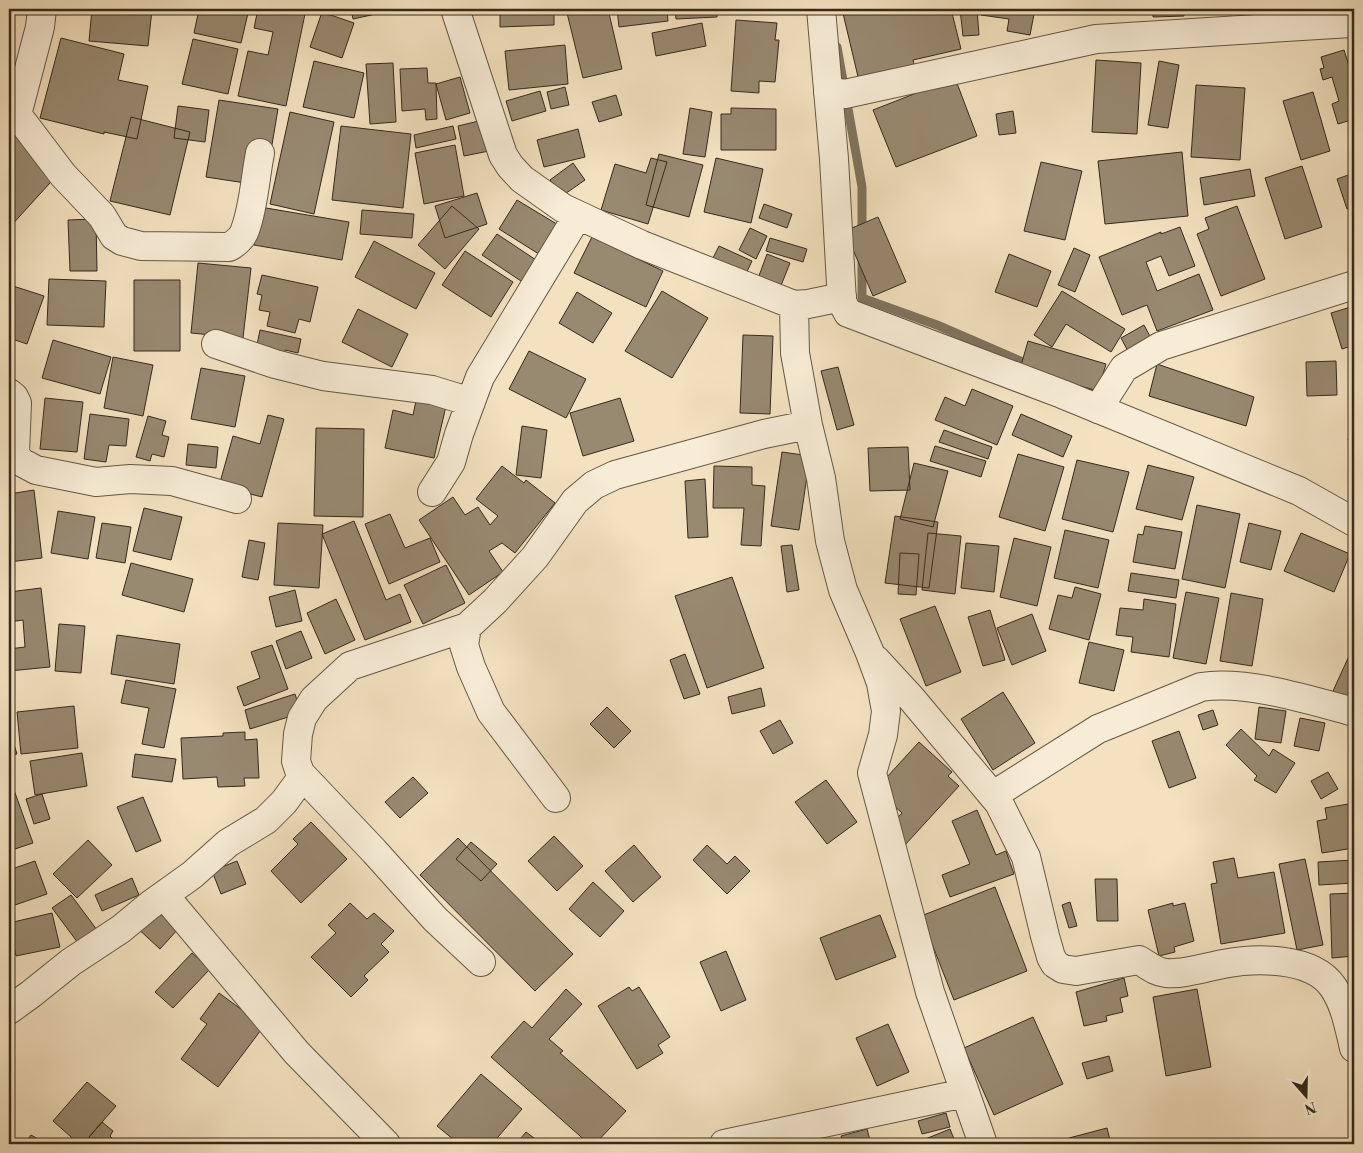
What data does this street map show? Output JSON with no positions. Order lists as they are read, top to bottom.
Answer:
{
  "north": "bottom"
}
